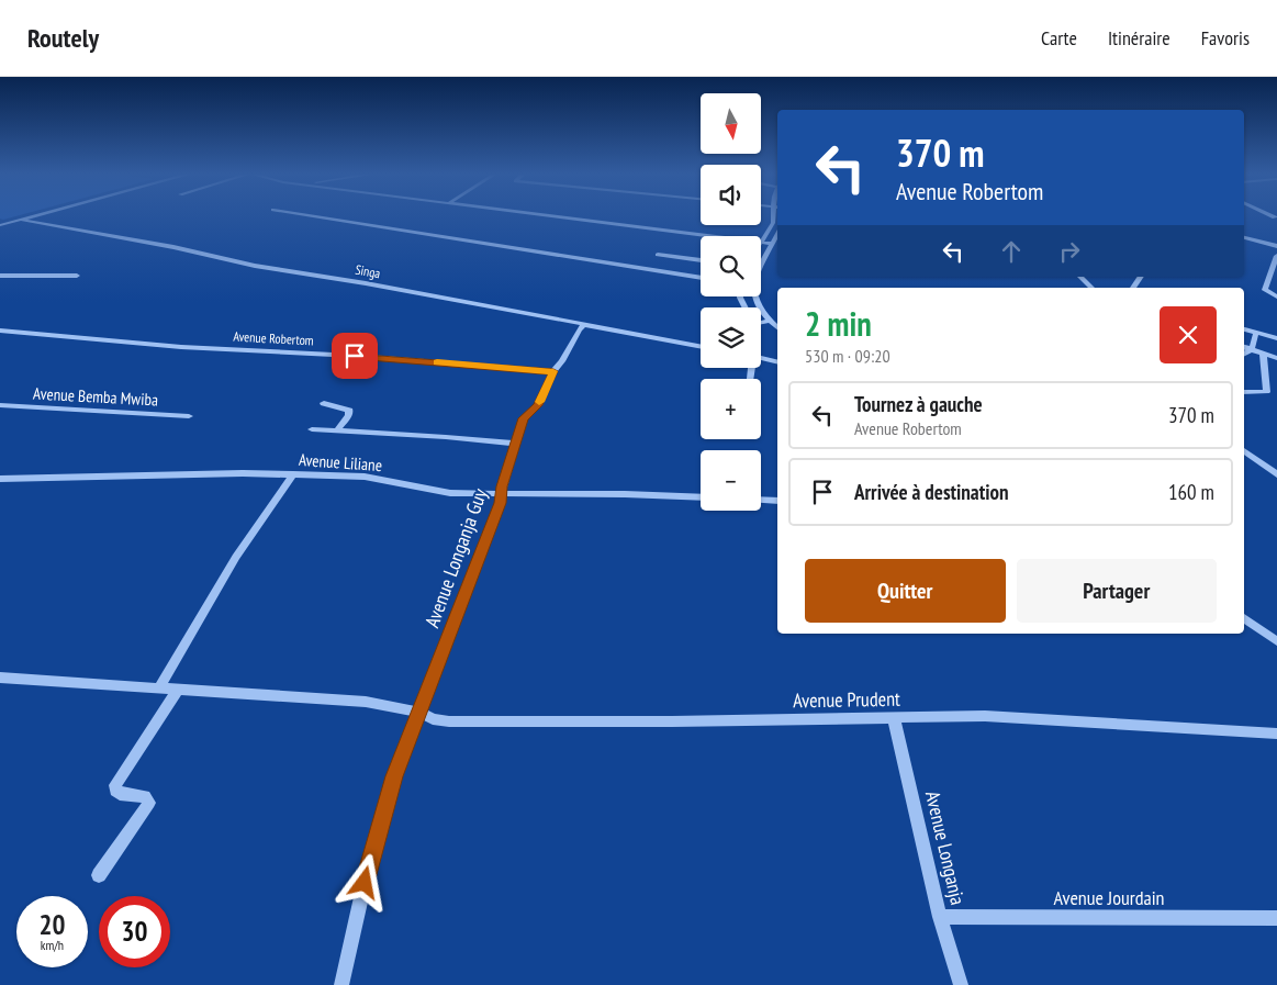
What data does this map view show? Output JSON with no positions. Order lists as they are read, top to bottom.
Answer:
{
  "streets": {
    "street": [
      "Singa",
      "Avenue Robertom",
      "Avenue Bemba Mwiba",
      "Avenue Liliane",
      "Avenue Longanja Guy",
      "Avenue Prudent",
      "Avenue Longanja",
      "Avenue Jourdain"
    ]
  },
  "crossings": [
    ["Avenue Robertom", "Avenue Longanja Guy"],
    ["Avenue Liliane", "Avenue Longanja Guy"],
    ["Avenue Longanja Guy", "Avenue Prudent"],
    ["Avenue Prudent", "Avenue Longanja"],
    ["Avenue Longanja", "Avenue Jourdain"]
  ],
  "north": "bottom",
  "page": {
    "header": "Routely",
    "nav": ["Carte", "Itinéraire", "Favoris"],
    "map_buttons": ["+", "−"],
    "turn": ["370 m", "Avenue Robertom"],
    "heading": ["2 min", "530 m · 09:20"],
    "list": [
      {
        "name": "Tournez à gauche",
        "note": "Avenue Robertom",
        "value": "370 m"
      },
      {
        "name": "Arrivée à destination",
        "value": "160 m"
      }
    ],
    "buttons": ["Quitter", "Partager"],
    "speed": "20 km/h",
    "limit": "30"
  }
}
